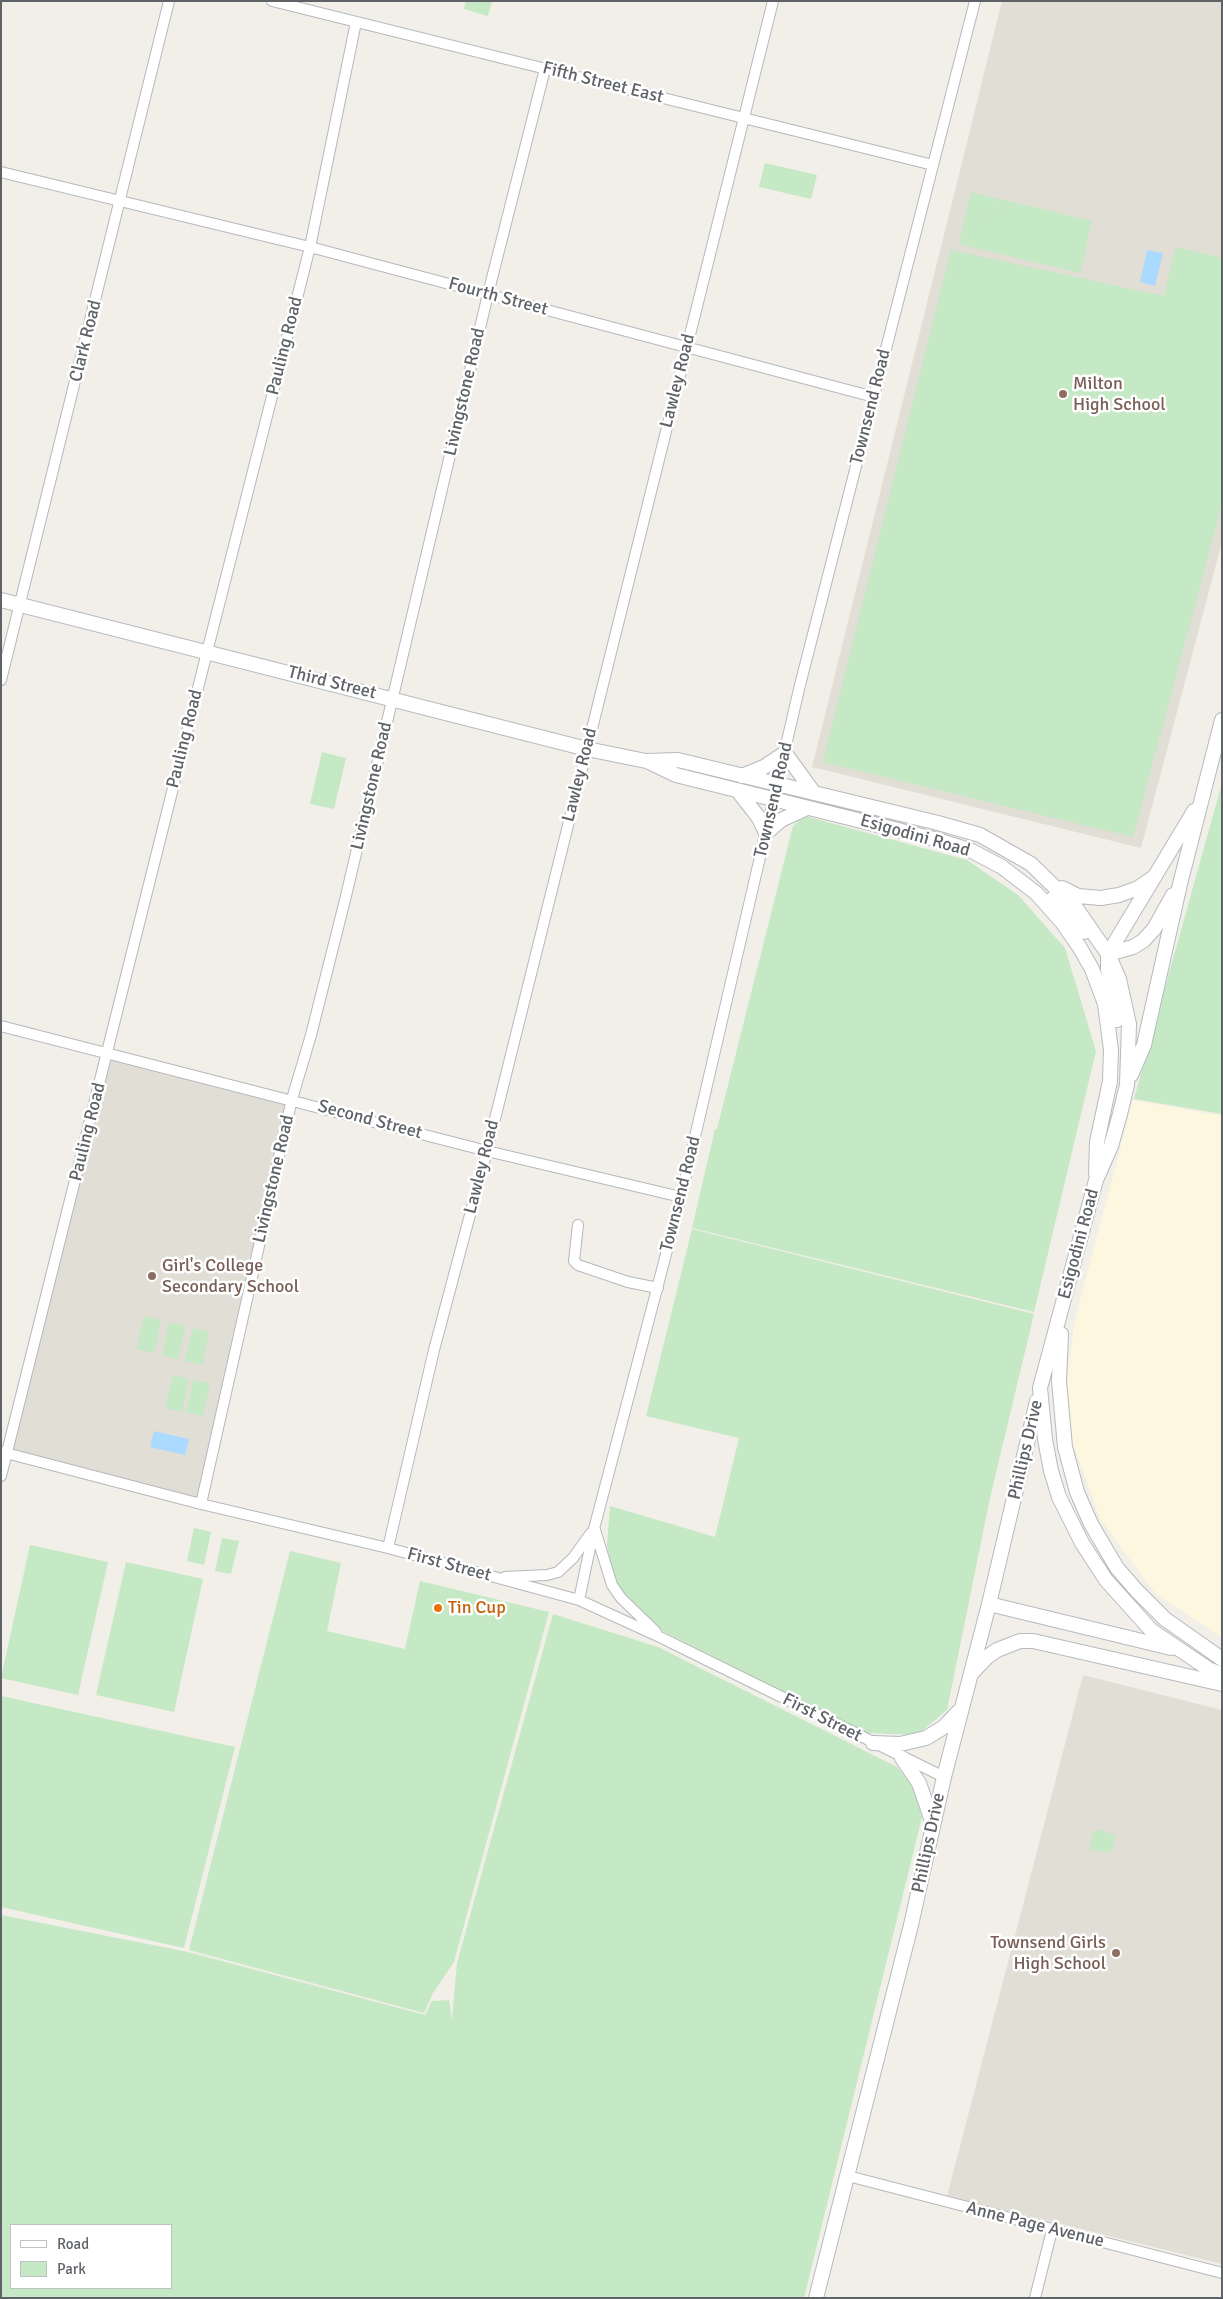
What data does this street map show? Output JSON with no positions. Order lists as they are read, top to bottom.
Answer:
{
  "streets": {
    "main road": ["Third Street", "Esigodini Road", "Phillips Drive"],
    "street": [
      "Fifth Street East",
      "Fourth Street",
      "Clark Road",
      "Pauling Road",
      "Lawley Road",
      "Livingstone Road",
      "Townsend Road",
      "Second Street",
      "First Street",
      "Anne Page Avenue"
    ]
  },
  "crossings": [
    ["Fifth Street East", "Pauling Road"],
    ["Fifth Street East", "Lawley Road"],
    ["Fifth Street East", "Livingstone Road"],
    ["Fifth Street East", "Townsend Road"],
    ["Fourth Street", "Clark Road"],
    ["Fourth Street", "Pauling Road"],
    ["Fourth Street", "Lawley Road"],
    ["Fourth Street", "Livingstone Road"],
    ["Fourth Street", "Townsend Road"],
    ["Clark Road", "Third Street"],
    ["Pauling Road", "Third Street"],
    ["Pauling Road", "Second Street"],
    ["Pauling Road", "First Street"],
    ["Lawley Road", "Third Street"],
    ["Lawley Road", "Second Street"],
    ["Lawley Road", "First Street"],
    ["Livingstone Road", "Third Street"],
    ["Livingstone Road", "Second Street"],
    ["Livingstone Road", "First Street"],
    ["Townsend Road", "Third Street"],
    ["Townsend Road", "Esigodini Road"],
    ["Townsend Road", "Second Street"],
    ["Townsend Road", "First Street"],
    ["Third Street", "Esigodini Road"],
    ["Esigodini Road", "Phillips Drive"],
    ["Phillips Drive", "First Street"],
    ["Phillips Drive", "Anne Page Avenue"]
  ],
  "places": [
    "Milton High School",
    "Girl's College Secondary School",
    "Tin Cup",
    "Townsend Girls High School"
  ],
  "legend": ["Road", "Park"]
}
